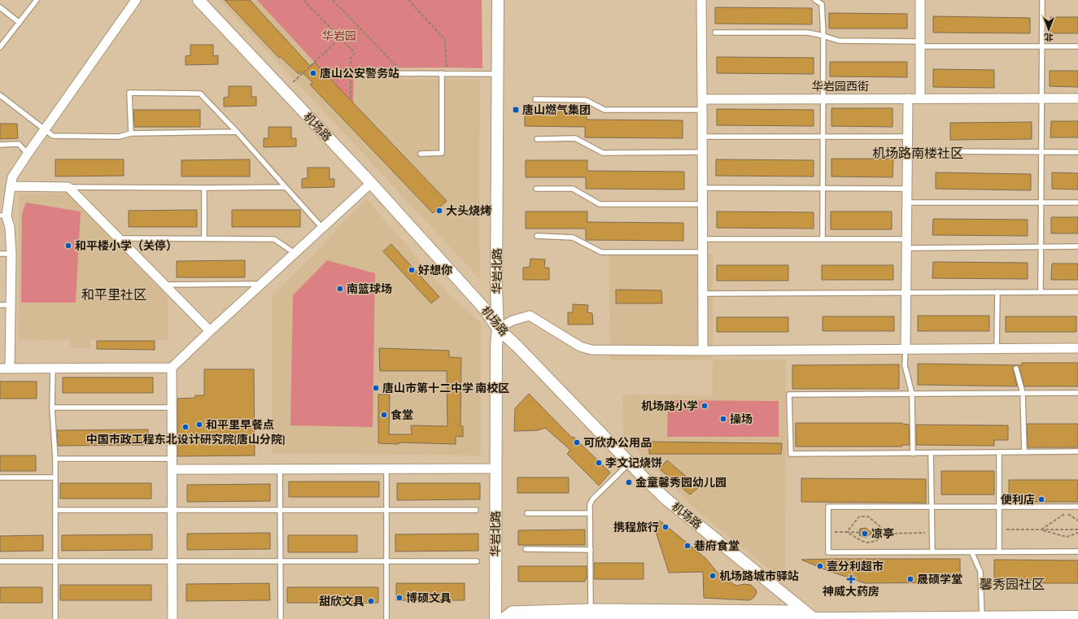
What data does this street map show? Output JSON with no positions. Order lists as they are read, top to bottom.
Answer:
{
  "streets": {
    "street": ["华岩园西街", "机场路", "华岩北路"]
  },
  "crossings": [
    ["机场路", "华岩北路"]
  ],
  "districts": ["机场路南楼社区", "和平里社区", "馨秀园社区"],
  "parks": ["华岩园"],
  "places": {
    "other": [
      "唐山公安警务站",
      "大头烧烤",
      "和平楼小学（关停）",
      "好想你",
      "南篮球场",
      "唐山市第十二中学 南校区",
      "机场路小学",
      "食堂",
      "操场",
      "和平里早餐点",
      "中国市政工程东北设计研究院(唐山分院)",
      "可欣办公用品",
      "李文记烧饼",
      "金童馨秀园幼儿园",
      "便利店",
      "携程旅行",
      "凉亭",
      "巷府食堂",
      "壹分利超市",
      "机场路城市驿站",
      "晟硕学堂",
      "博硕文具",
      "甜欣文具"
    ],
    "transit": ["唐山燃气集团"],
    "health": ["神威大药房"]
  },
  "north": "bottom"
}
